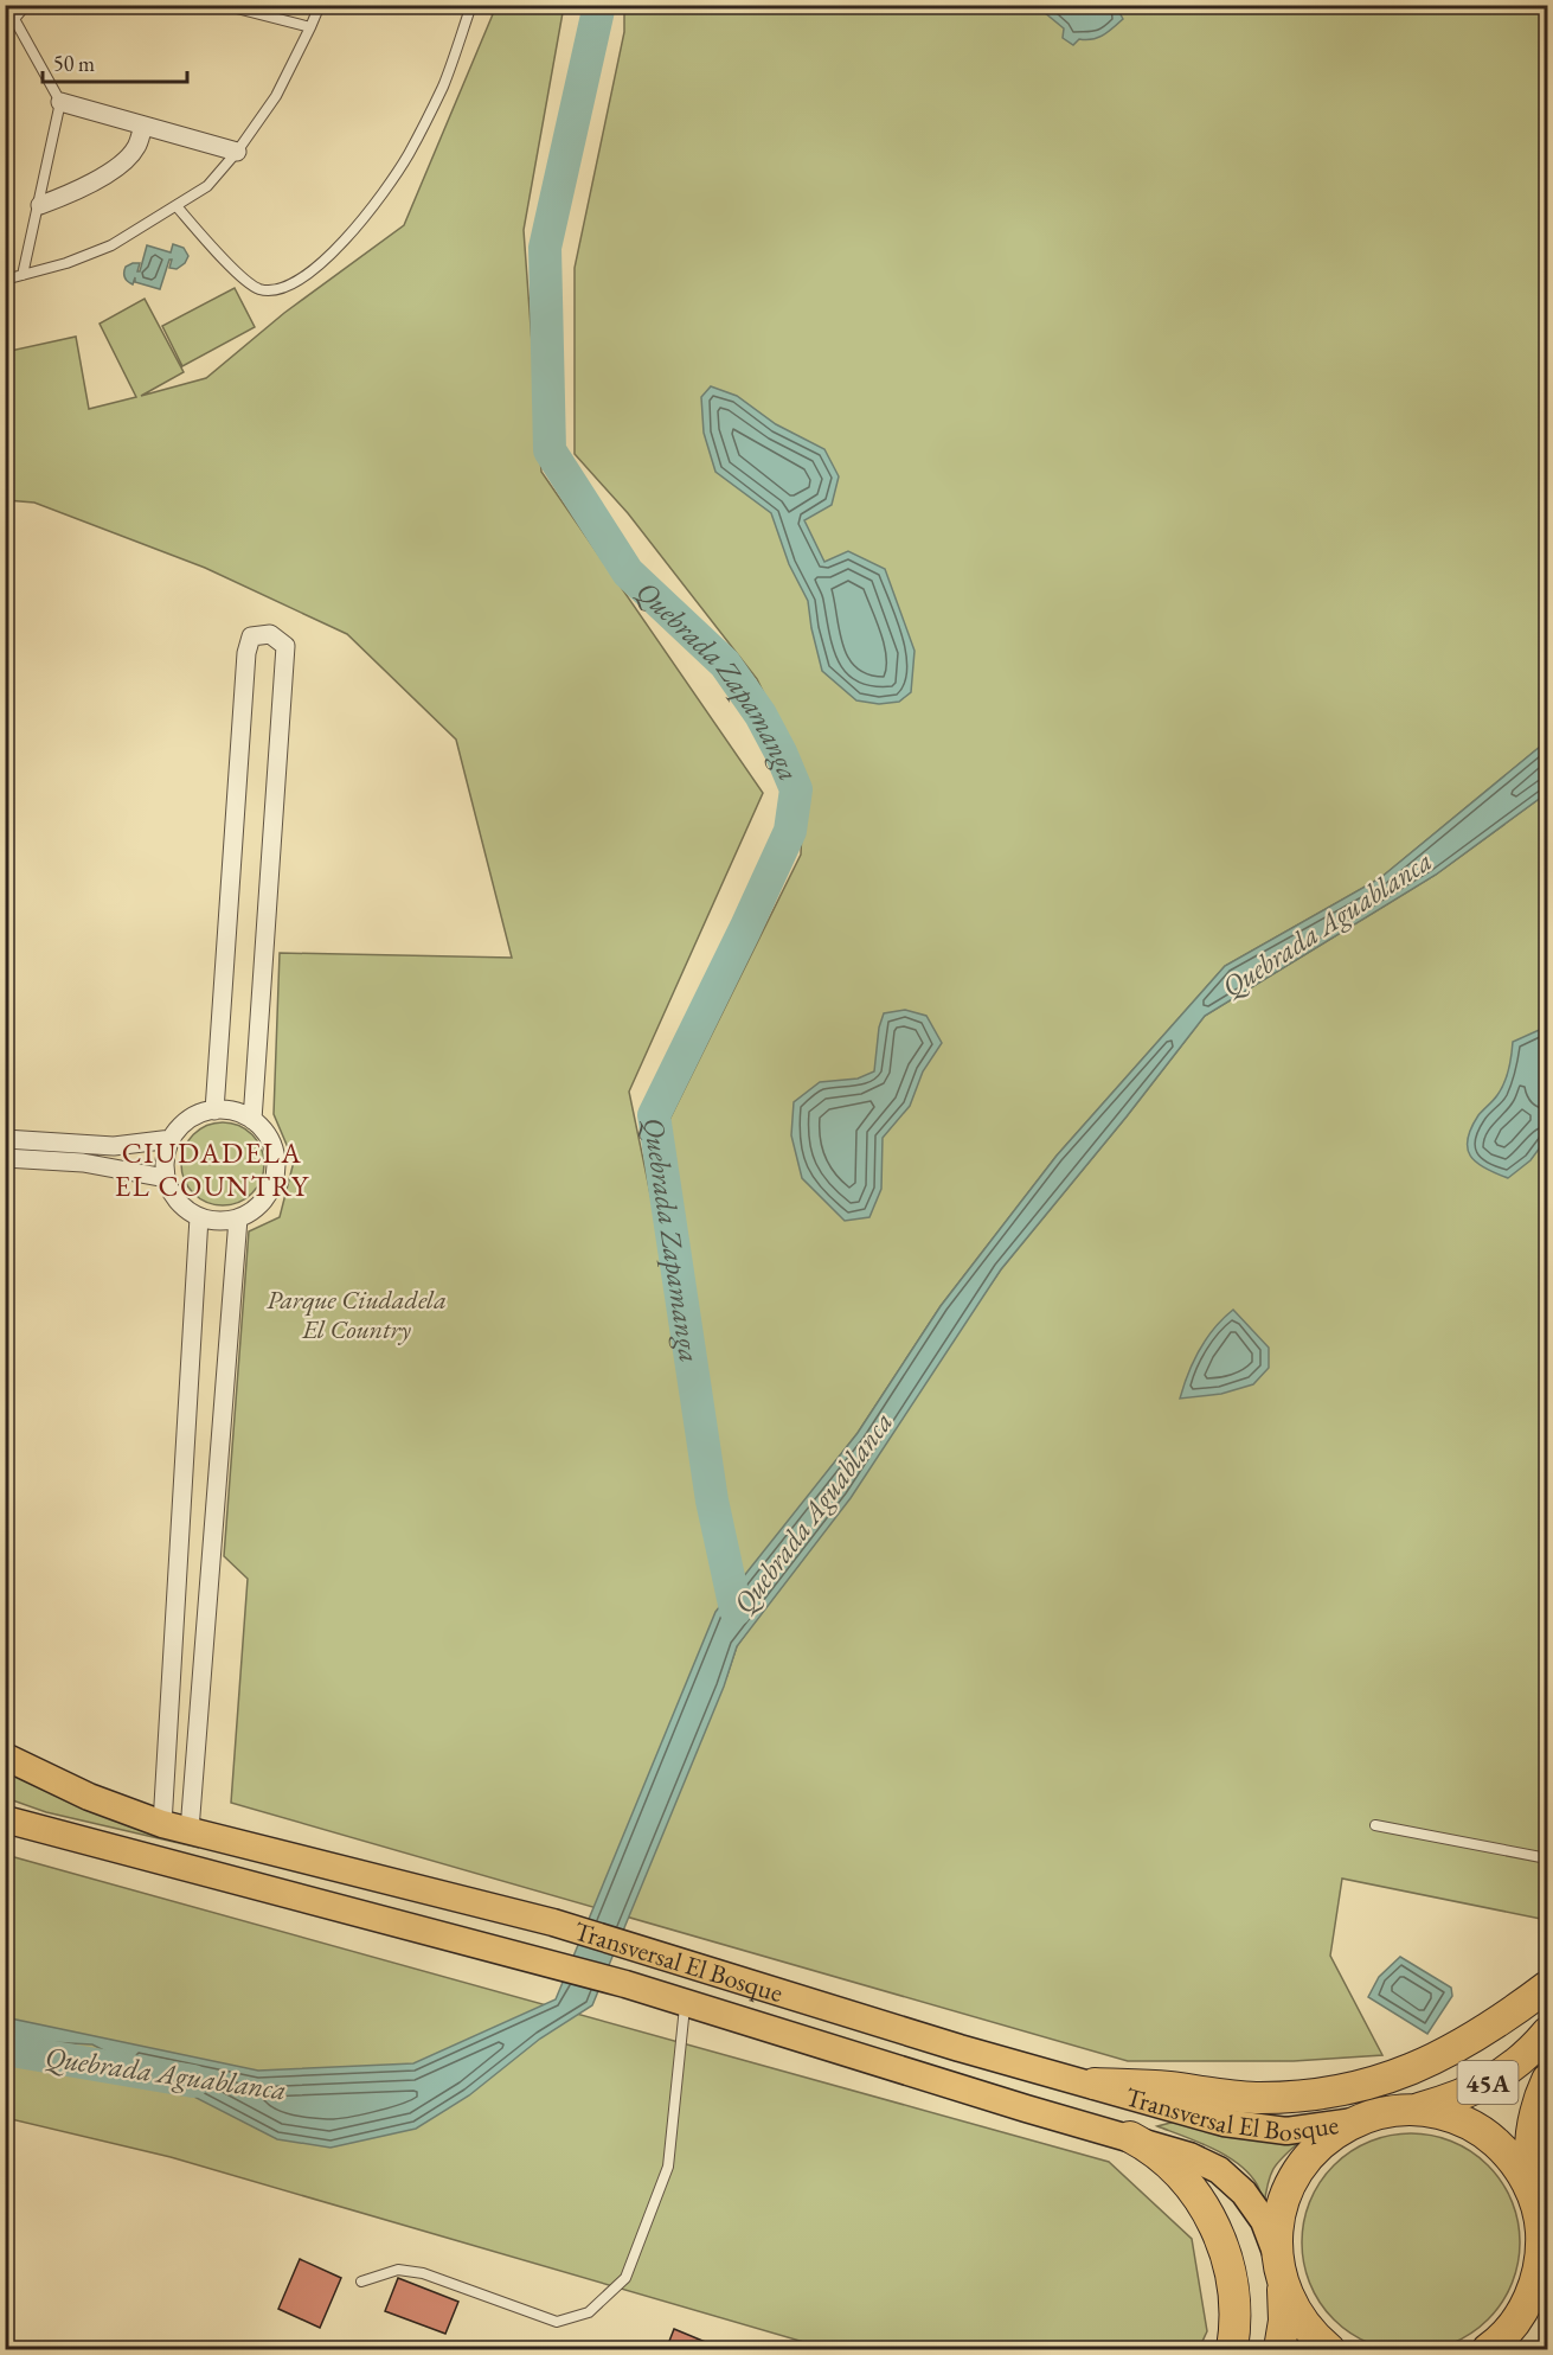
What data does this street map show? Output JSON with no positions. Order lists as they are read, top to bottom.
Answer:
{
  "streets": {
    "highway": ["45A"],
    "main road": ["Transversal El Bosque"]
  },
  "districts": ["CIUDADELA EL COUNTRY"],
  "water": ["Quebrada Zapamanga", "Quebrada Aguablanca"],
  "parks": ["Parque Ciudadela El Country"],
  "scale_bar": "50 m"
}
